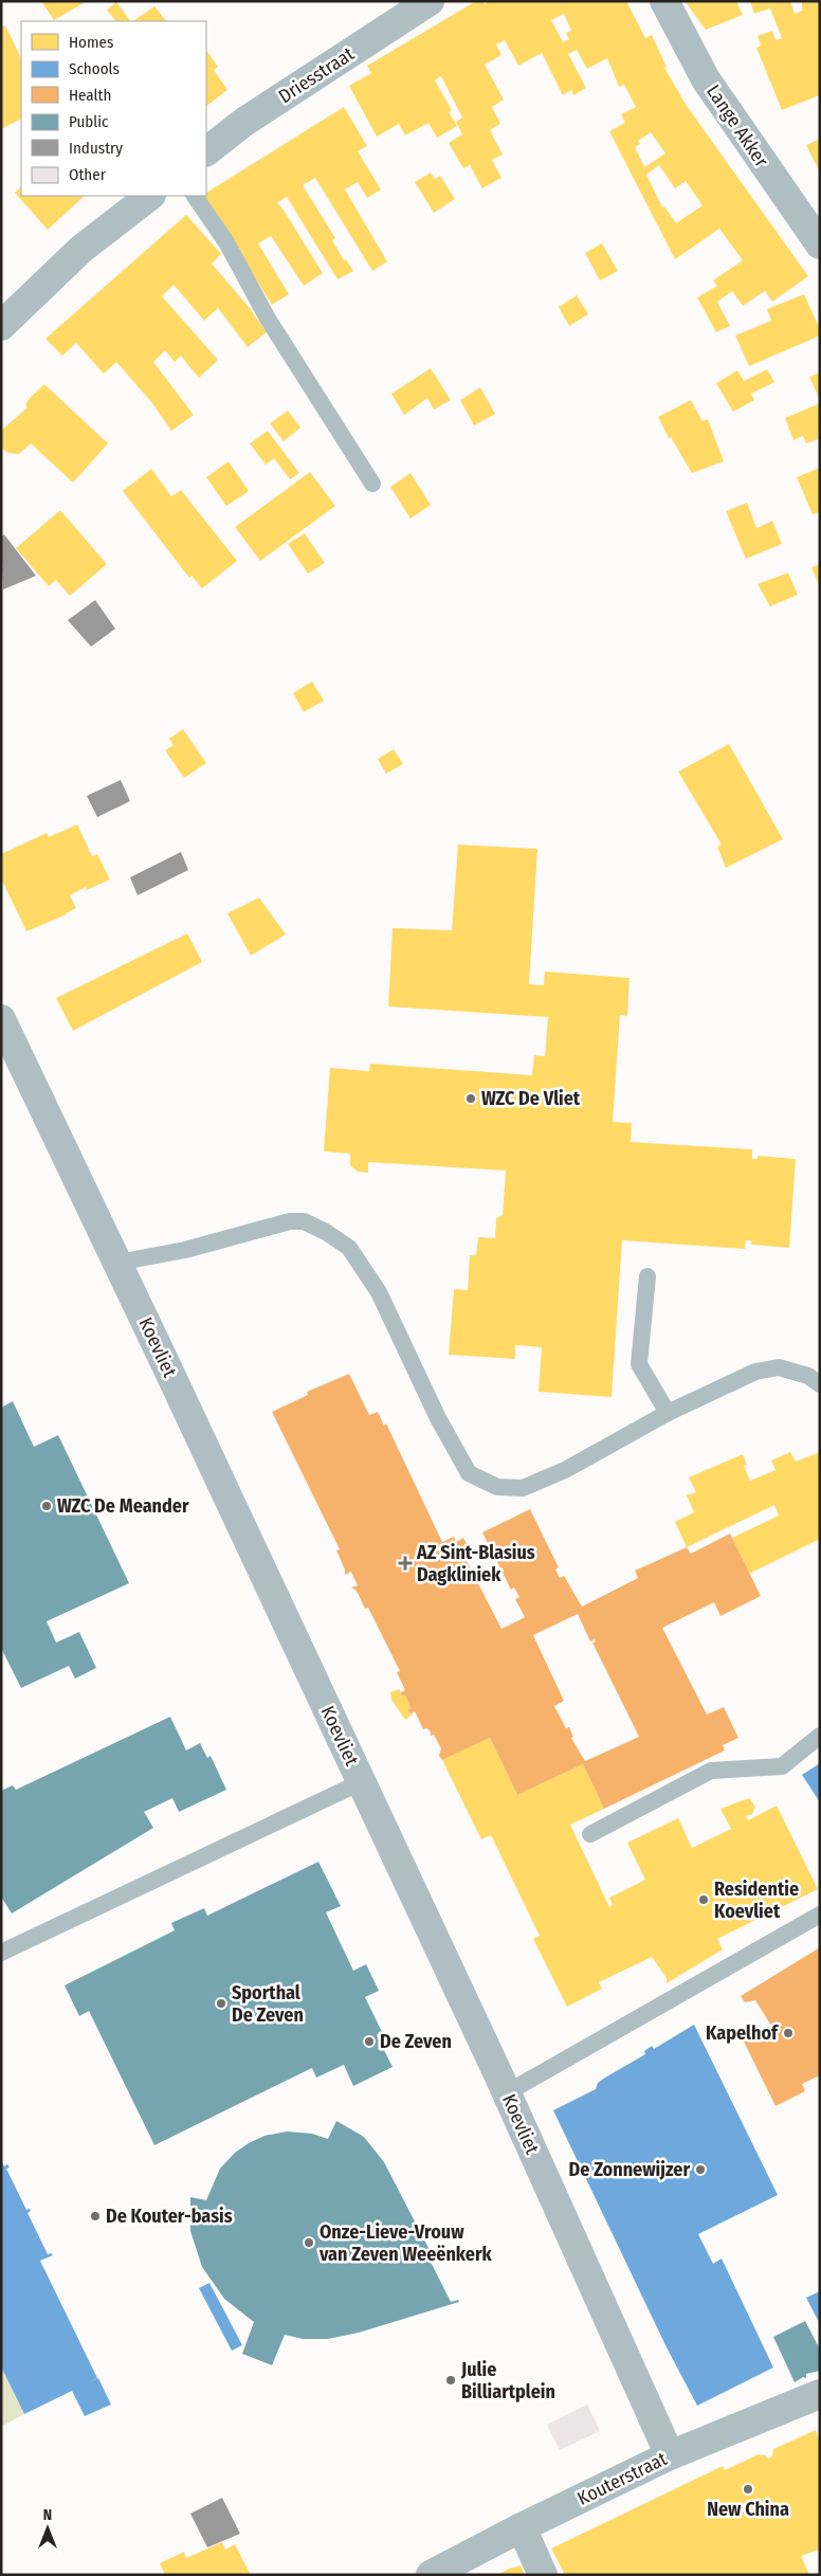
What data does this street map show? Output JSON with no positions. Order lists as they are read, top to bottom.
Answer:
{
  "streets": {
    "street": [
      "Driesstraat",
      "Lange Akker",
      "Koevliet",
      "Kouterstraat"
    ]
  },
  "crossings": [
    ["Koevliet", "Kouterstraat"]
  ],
  "places": {
    "other": [
      "WZC De Vliet",
      "WZC De Meander",
      "Residentie Koevliet",
      "Sporthal De Zeven",
      "Kapelhof",
      "De Zeven",
      "De Zonnewijzer",
      "De Kouter-basis",
      "Onze-Lieve-Vrouw van Zeven Weeënkerk",
      "Julie Billiartplein",
      "New China"
    ],
    "health": ["AZ Sint-Blasius Dagkliniek"]
  },
  "legend": [
    "Homes",
    "Schools",
    "Health",
    "Public",
    "Industry",
    "Other"
  ],
  "north": "top"
}
